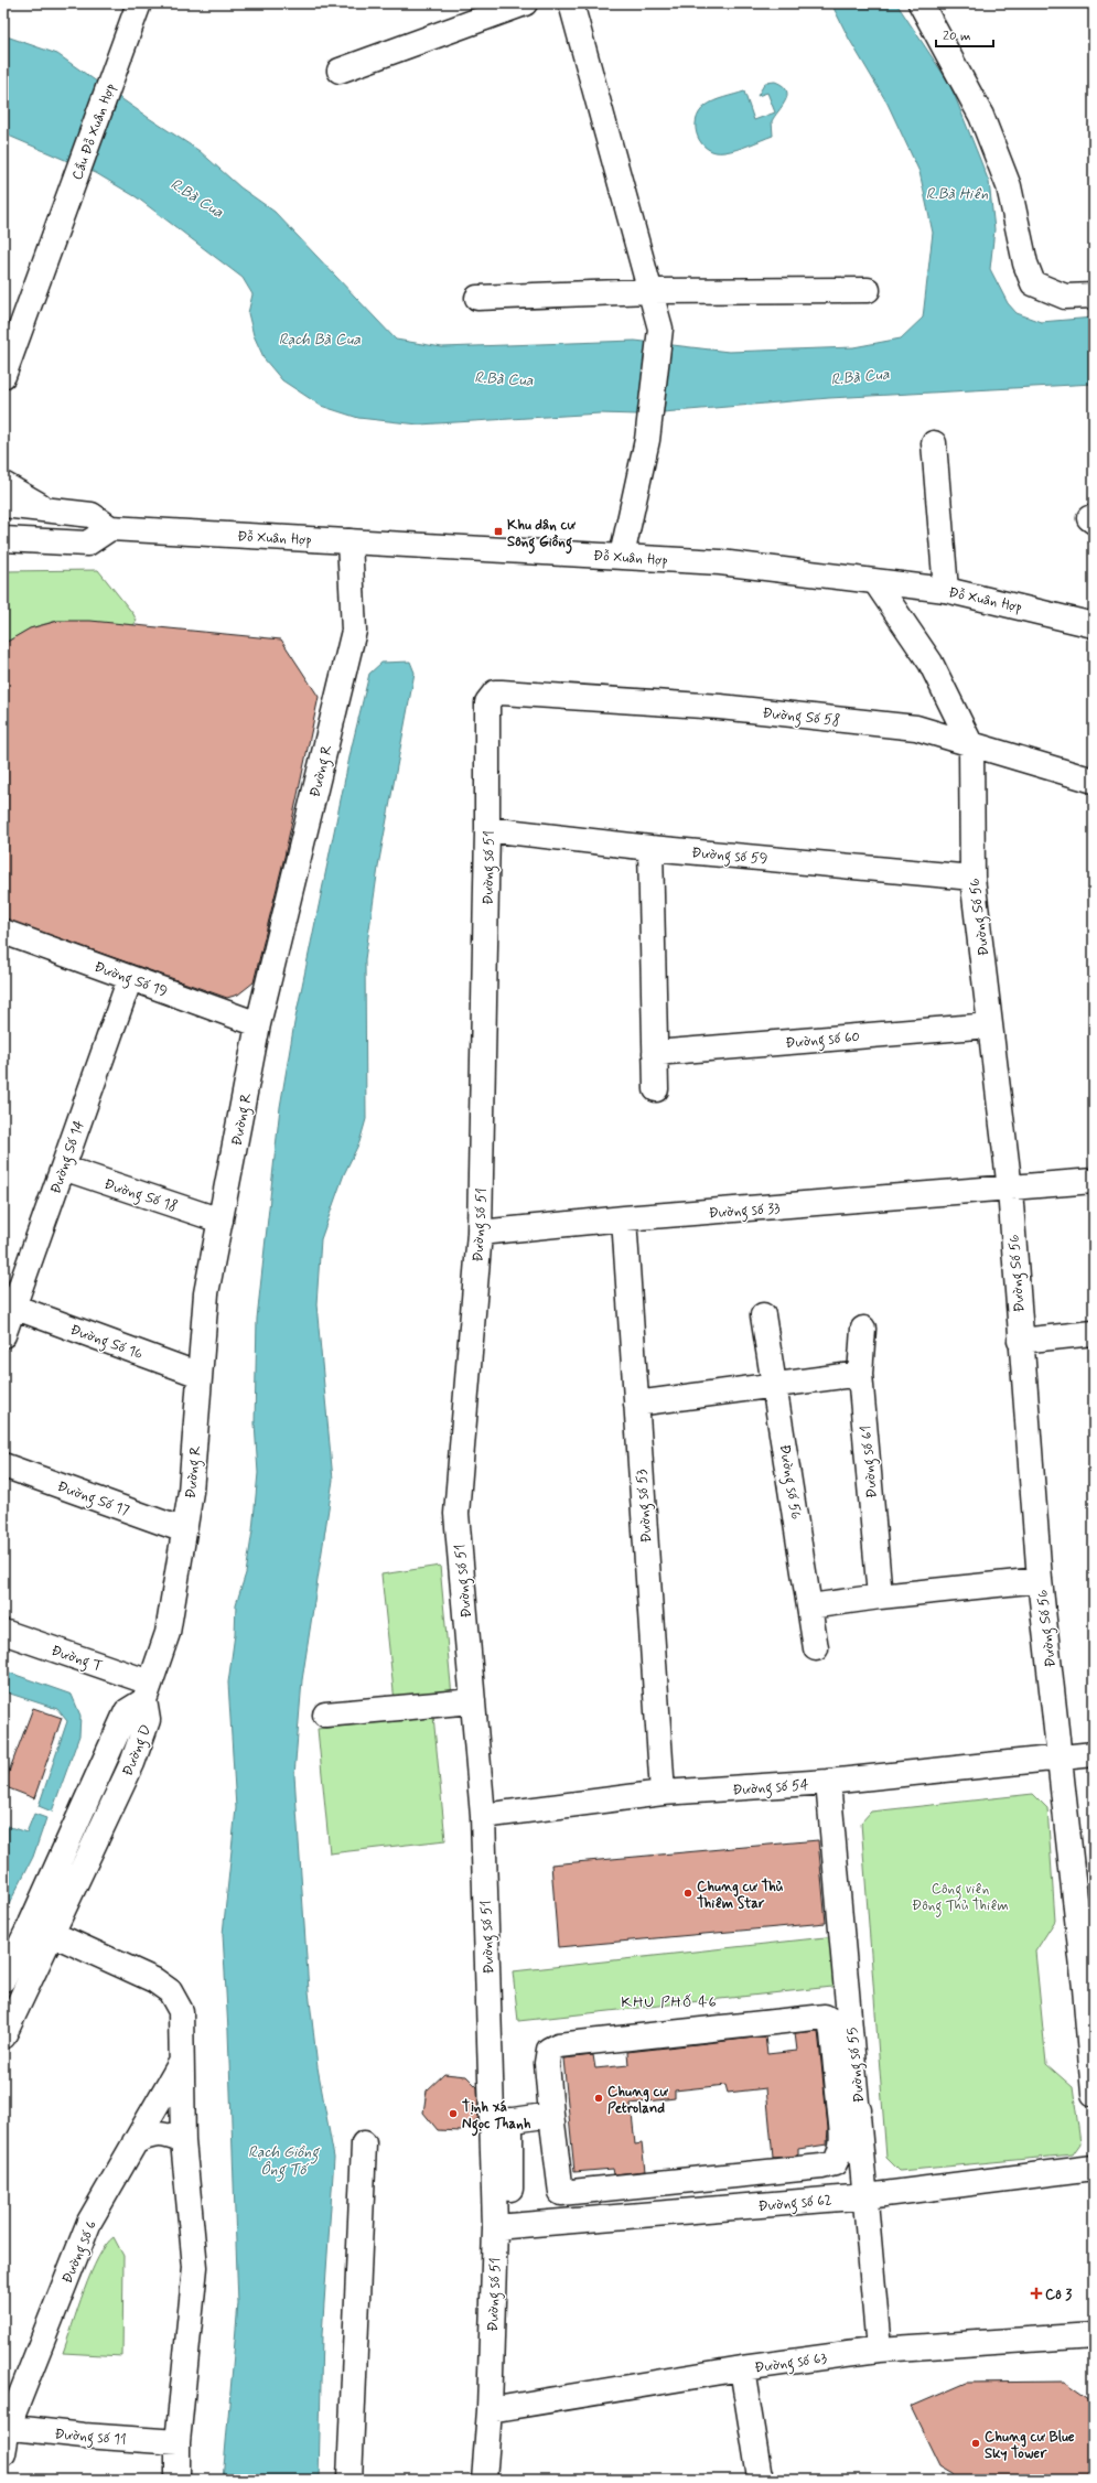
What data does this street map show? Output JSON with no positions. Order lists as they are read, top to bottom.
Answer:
{
  "streets": {
    "street": [
      "Cầu Đỗ Xuân Hợp",
      "Đỗ Xuân Hợp",
      "Đường Số 58",
      "Đường R",
      "Đường số 59",
      "Đường số 51",
      "Đường Số 56",
      "Đường Số 19",
      "Đường số 60",
      "Đường Số 14",
      "Đường Số 18",
      "Đường số 33",
      "Đường Số 16",
      "Đường số 61",
      "Đường số 56",
      "Đường Số 17",
      "Đường số 53",
      "Đường T",
      "Đường D",
      "Đường số 54",
      "Đường số 55",
      "Đường số 62",
      "Đường số 6",
      "Đường số 63",
      "Đường số 11"
    ]
  },
  "crossings": [
    ["Đỗ Xuân Hợp", "Đường R"],
    ["Đỗ Xuân Hợp", "Đường Số 56"],
    ["Đường Số 58", "Đường số 51"],
    ["Đường Số 58", "Đường Số 56"],
    ["Đường R", "Đường Số 19"],
    ["Đường R", "Đường Số 18"],
    ["Đường R", "Đường Số 16"],
    ["Đường R", "Đường Số 17"],
    ["Đường R", "Đường T"],
    ["Đường R", "Đường D"],
    ["Đường số 59", "Đường số 51"],
    ["Đường số 59", "Đường Số 56"],
    ["Đường số 51", "Đường số 33"],
    ["Đường số 51", "Đường số 54"],
    ["Đường số 51", "Đường số 62"],
    ["Đường số 51", "Đường số 63"],
    ["Đường Số 56", "Đường số 60"],
    ["Đường Số 56", "Đường số 33"],
    ["Đường Số 56", "Đường số 54"],
    ["Đường Số 19", "Đường Số 14"],
    ["Đường Số 14", "Đường Số 18"],
    ["Đường Số 14", "Đường Số 16"],
    ["Đường số 33", "Đường số 53"],
    ["Đường số 53", "Đường số 54"],
    ["Đường T", "Đường D"],
    ["Đường số 54", "Đường số 55"],
    ["Đường số 55", "Đường số 62"],
    ["Đường số 55", "Đường số 63"],
    ["Đường số 6", "Đường số 11"]
  ],
  "districts": ["KHU PHỐ 46"],
  "water": [
    "R.Bà Hiên",
    "R.Bà Cua",
    "Rạch Bà Cua",
    "Rạch Giồng Ông Tố"
  ],
  "parks": ["Công viên Đông Thủ Thiêm"],
  "places": {
    "transit": ["Khu dân cư Sông Giồng"],
    "other": [
      "Chung cư Thủ Thiêm Star",
      "Chung cư Petroland",
      "Tịnh xá Ngọc Thanh",
      "Chung cư Blue Sky Tower"
    ],
    "health": ["Cô 3"]
  },
  "scale_bar": "20 m"
}
